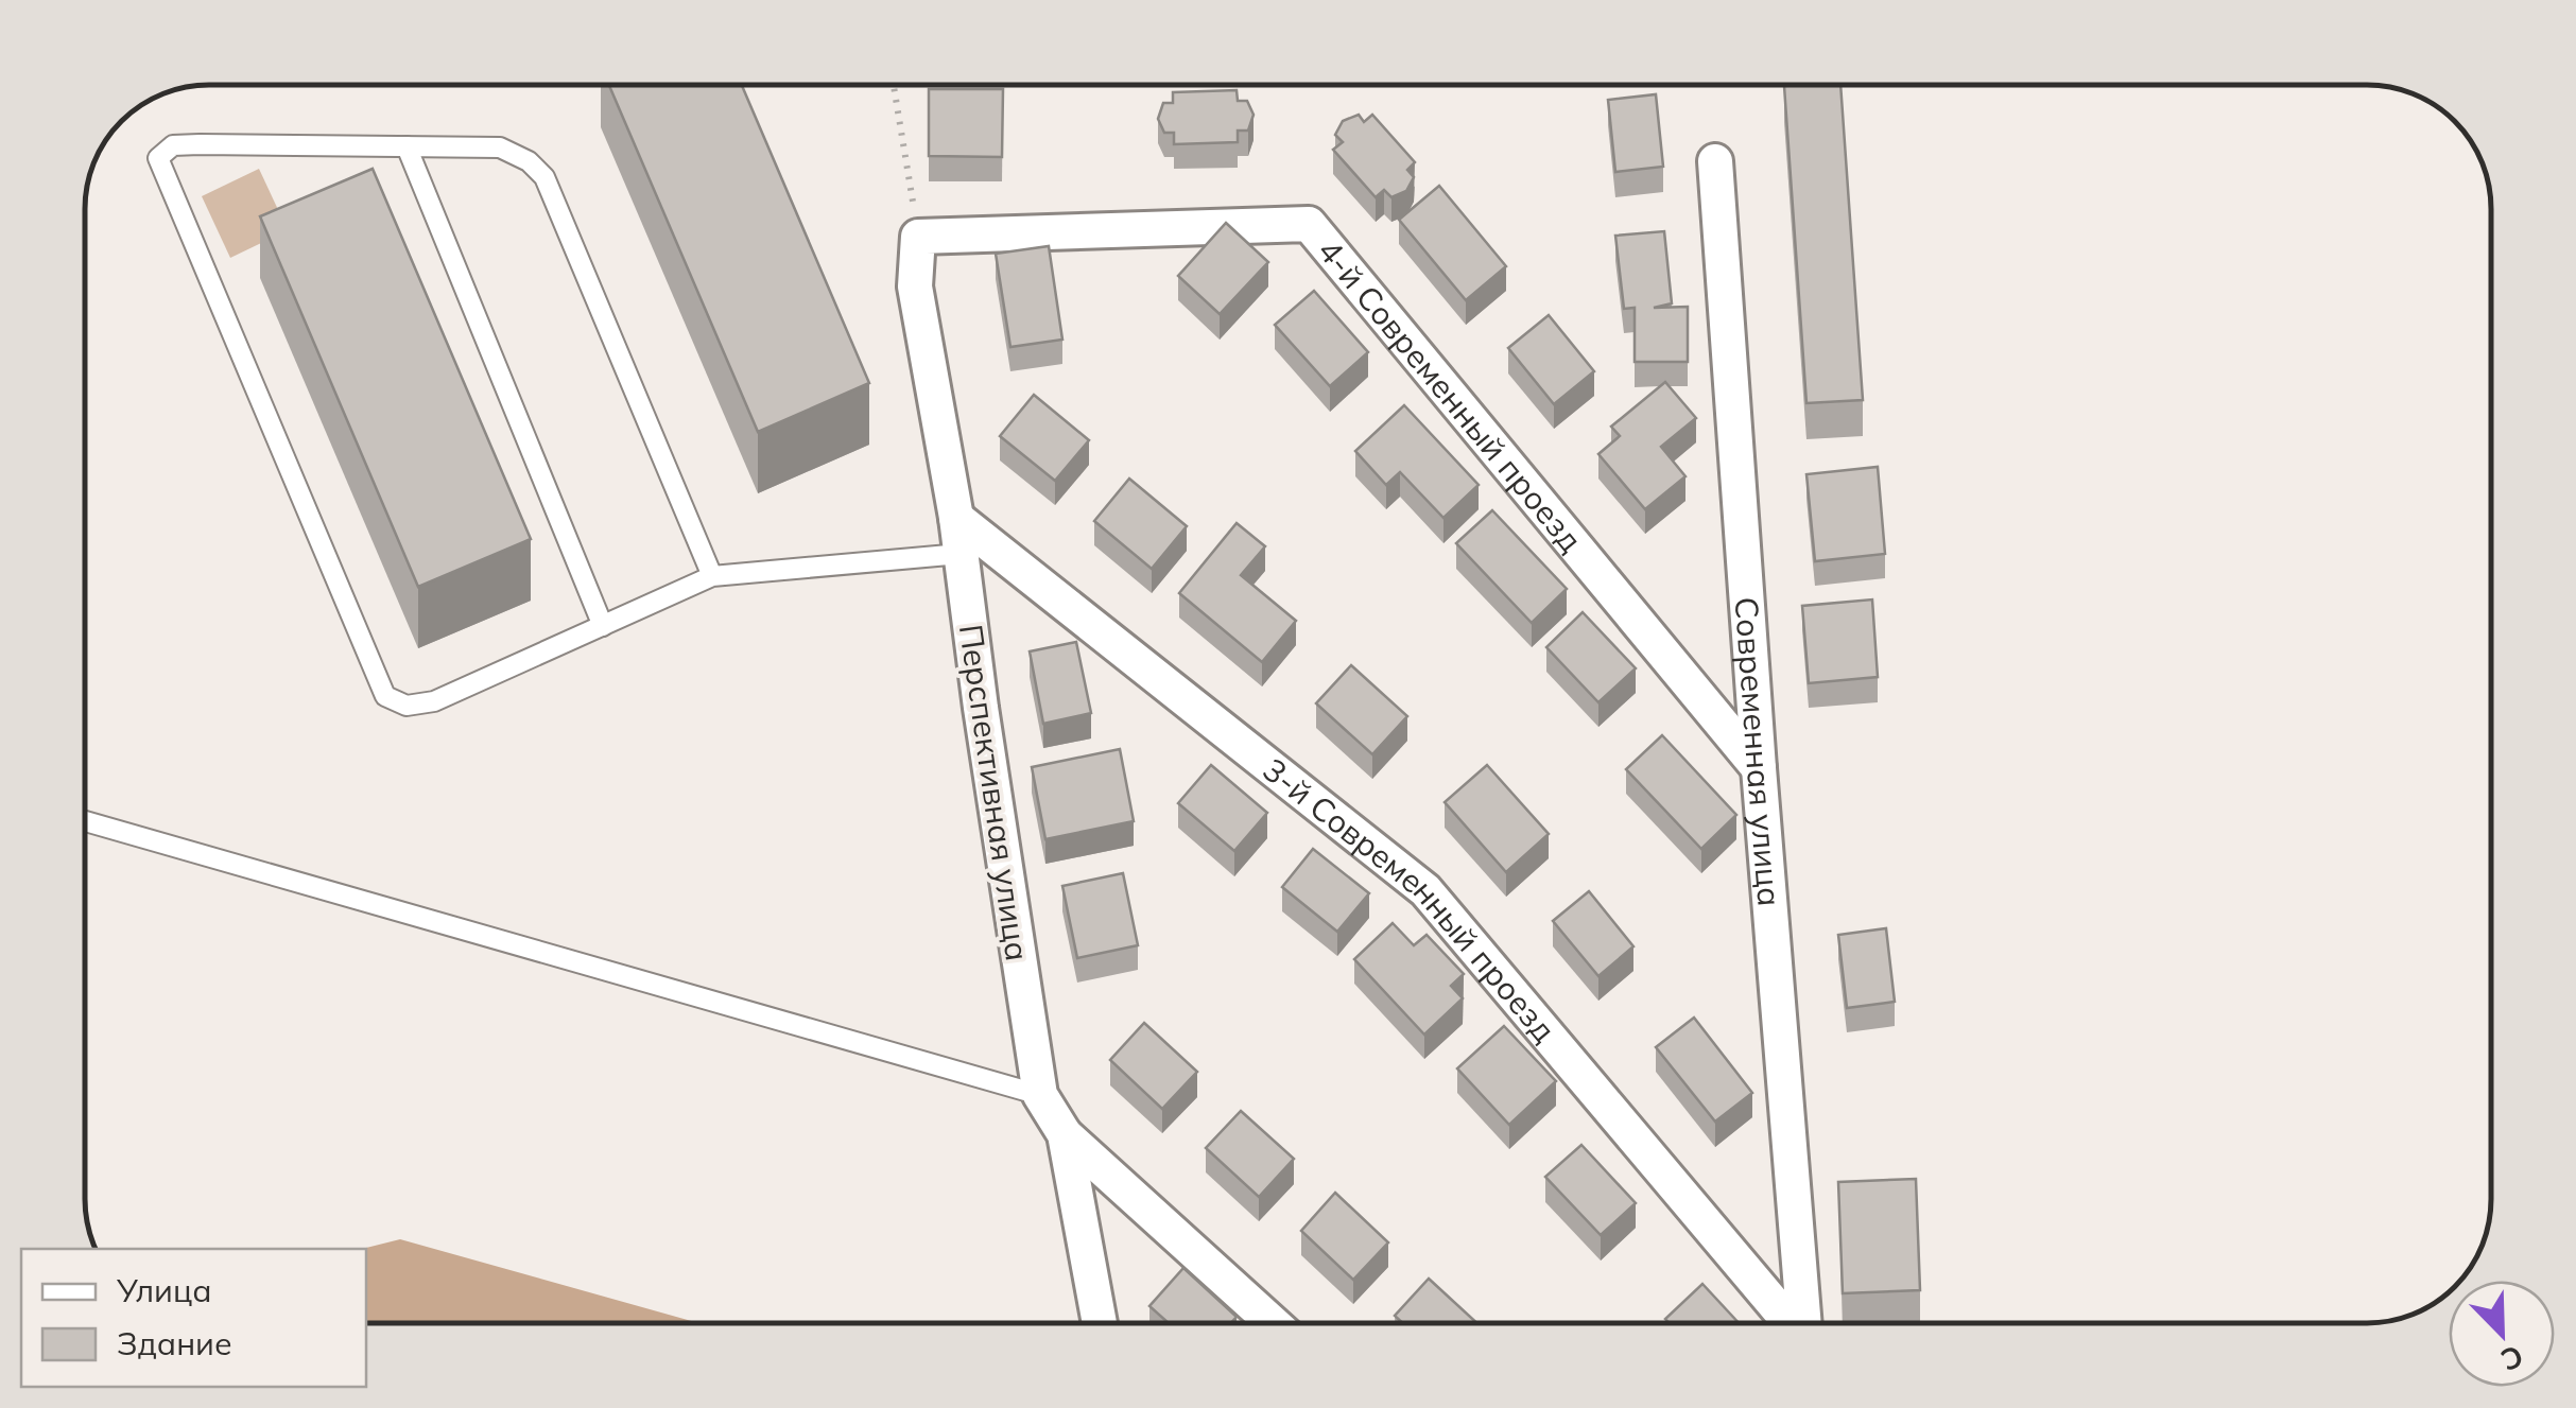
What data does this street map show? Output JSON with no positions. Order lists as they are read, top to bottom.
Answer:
{
  "streets": {
    "street": [
      "4-й Современный проезд",
      "Современная улица",
      "Перспективная улица",
      "3-й Современный проезд"
    ]
  },
  "crossings": [
    ["4-й Современный проезд", "Современная улица"],
    ["4-й Современный проезд", "Перспективная улица"],
    ["Перспективная улица", "3-й Современный проезд"]
  ],
  "legend": ["Улица", "Здание"],
  "north": "bottom right"
}
